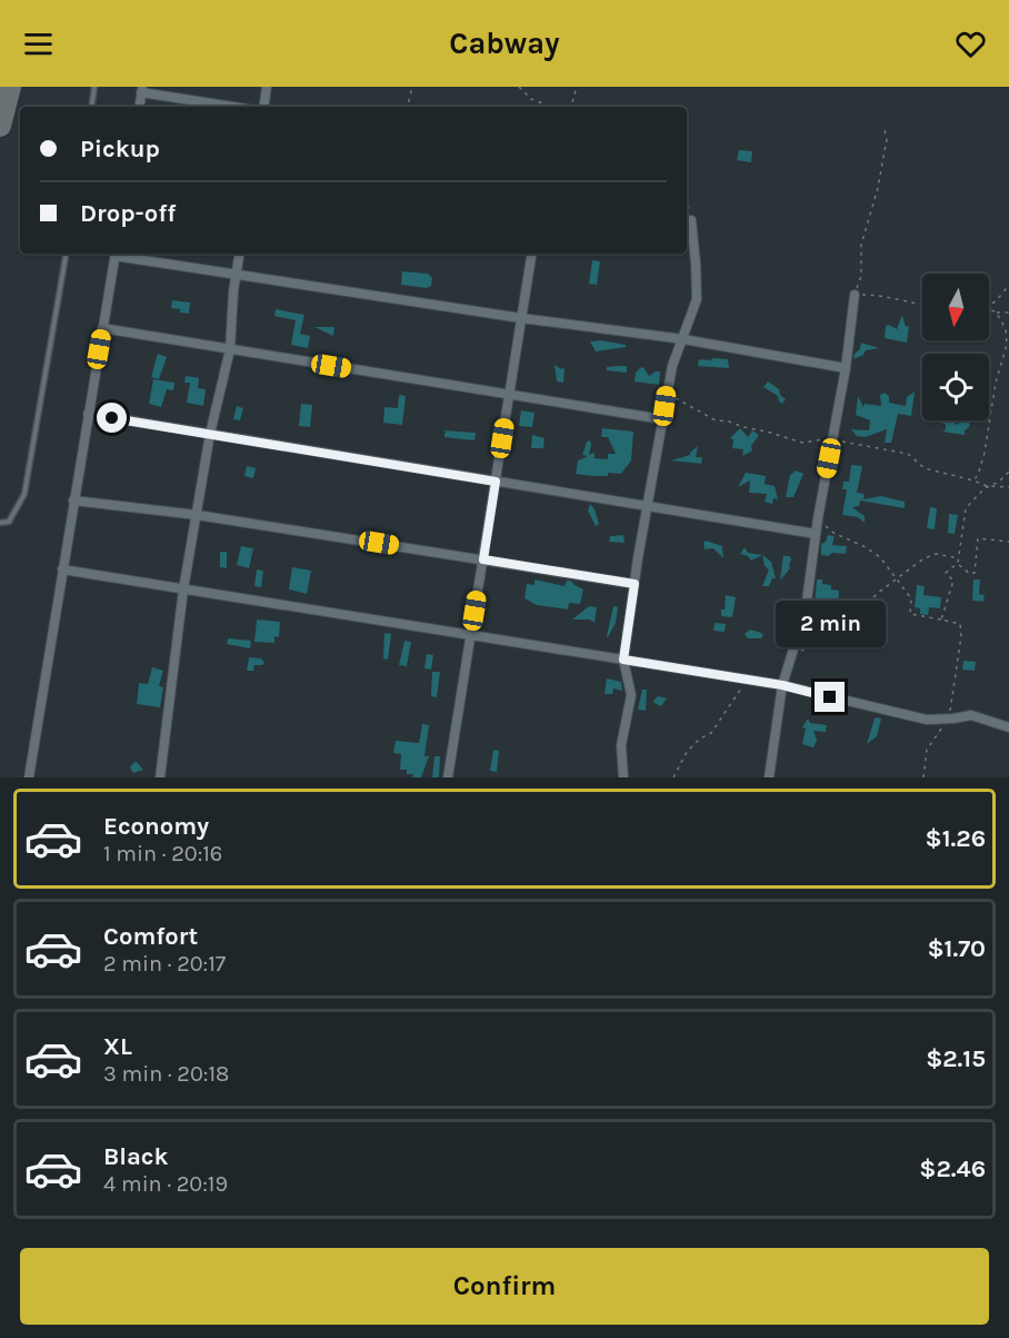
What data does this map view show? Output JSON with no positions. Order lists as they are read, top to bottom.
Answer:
{
  "north": "bottom",
  "page": {
    "header": "Cabway",
    "banner": ["Pickup", "Drop-off"],
    "bubble": "2 min",
    "list": [
      {
        "name": "Economy",
        "note": "1 min · 20:16",
        "value": "$1.26"
      },
      {
        "name": "Comfort",
        "note": "2 min · 20:17",
        "value": "$1.70"
      },
      {
        "name": "XL",
        "note": "3 min · 20:18",
        "value": "$2.15"
      },
      {
        "name": "Black",
        "note": "4 min · 20:19",
        "value": "$2.46"
      }
    ],
    "buttons": "Confirm"
  }
}
